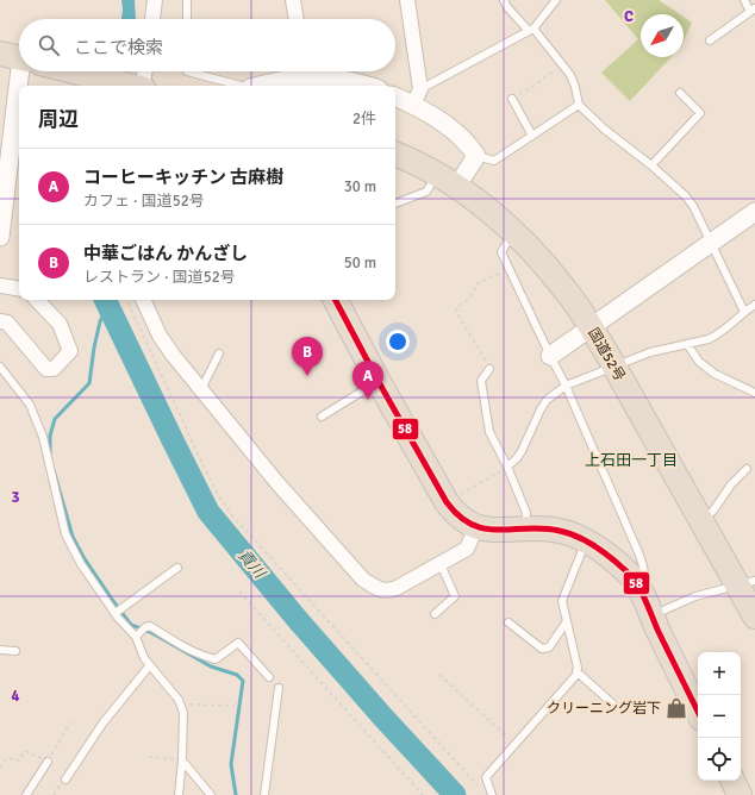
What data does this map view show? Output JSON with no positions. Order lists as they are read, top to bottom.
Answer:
{
  "streets": {
    "highway": ["国道52号"]
  },
  "districts": ["上石田一丁目"],
  "water": ["貢川"],
  "places": {
    "shop": ["クリーニング岩下"]
  },
  "lines": ["transit line 58"],
  "north": "bottom left",
  "page": {
    "search": "ここで検索",
    "heading": ["周辺", "2件"],
    "list": [
      {
        "mark": "A",
        "name": "コーヒーキッチン 古麻樹",
        "note": "カフェ · 国道52号",
        "value": "30 m"
      },
      {
        "mark": "B",
        "name": "中華ごはん かんざし",
        "note": "レストラン · 国道52号",
        "value": "50 m"
      }
    ],
    "pins": ["B", "A"],
    "map_buttons": ["+", "−"]
  },
  "grid": {
    "columns": ["C"],
    "rows": ["3", "4"]
  }
}
